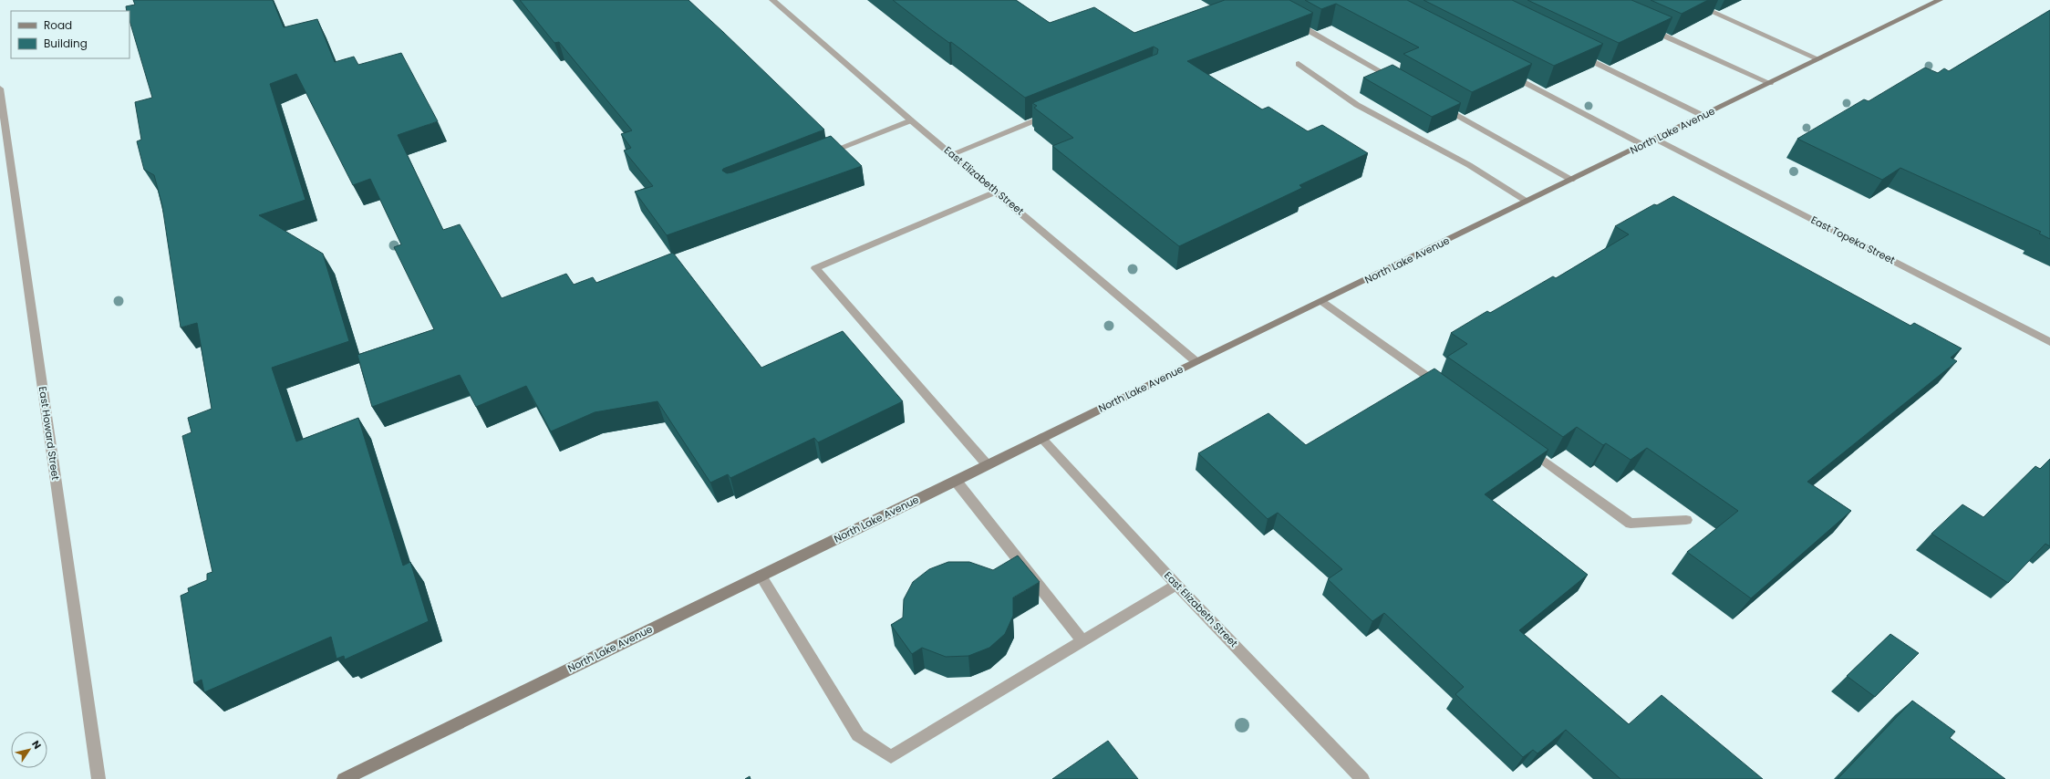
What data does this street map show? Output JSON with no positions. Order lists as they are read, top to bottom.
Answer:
{
  "streets": {
    "main road": ["North Lake Avenue"],
    "street": ["East Elizabeth Street", "East Topeka Street", "East Howard Street"]
  },
  "crossings": [
    ["North Lake Avenue", "East Elizabeth Street"],
    ["North Lake Avenue", "East Topeka Street"]
  ],
  "legend": ["Road", "Building"],
  "north": "top right"
}
